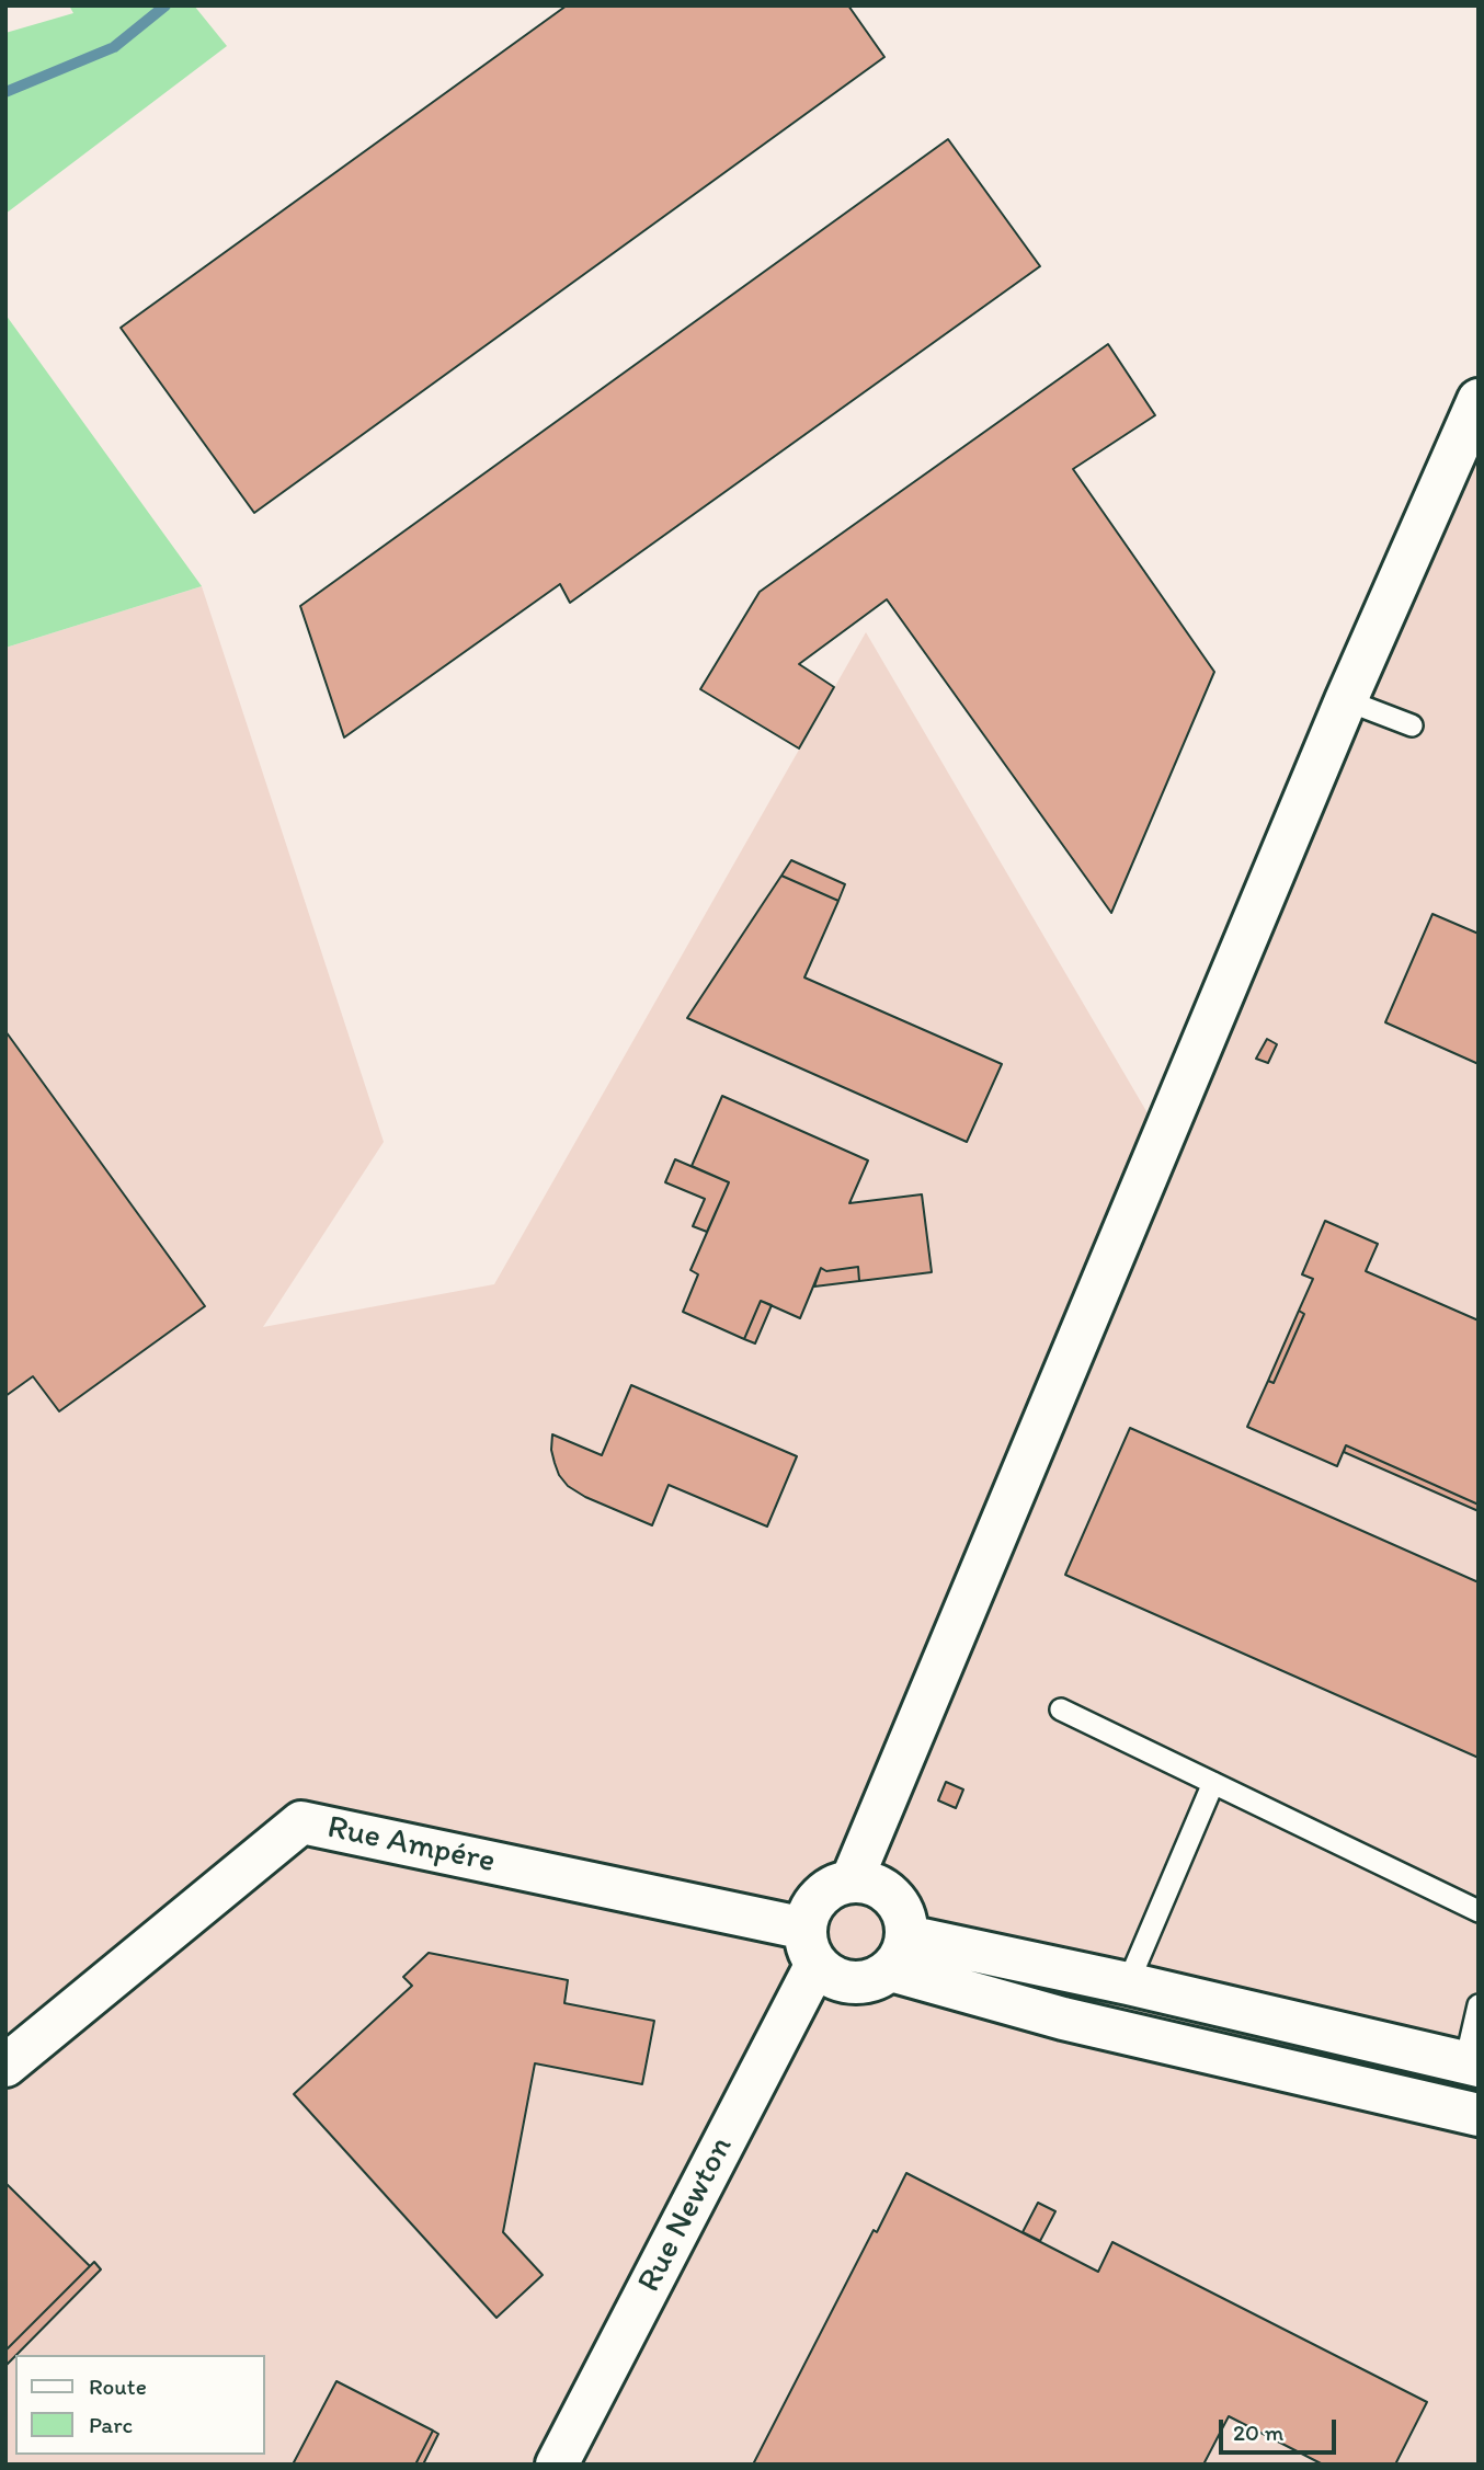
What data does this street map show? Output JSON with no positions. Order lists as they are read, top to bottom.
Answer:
{
  "streets": {
    "street": ["Rue Ampére", "Rue Newton"]
  },
  "crossings": [
    ["Rue Ampére", "Rue Newton"]
  ],
  "legend": ["Route", "Parc"],
  "scale_bar": "20 m"
}
